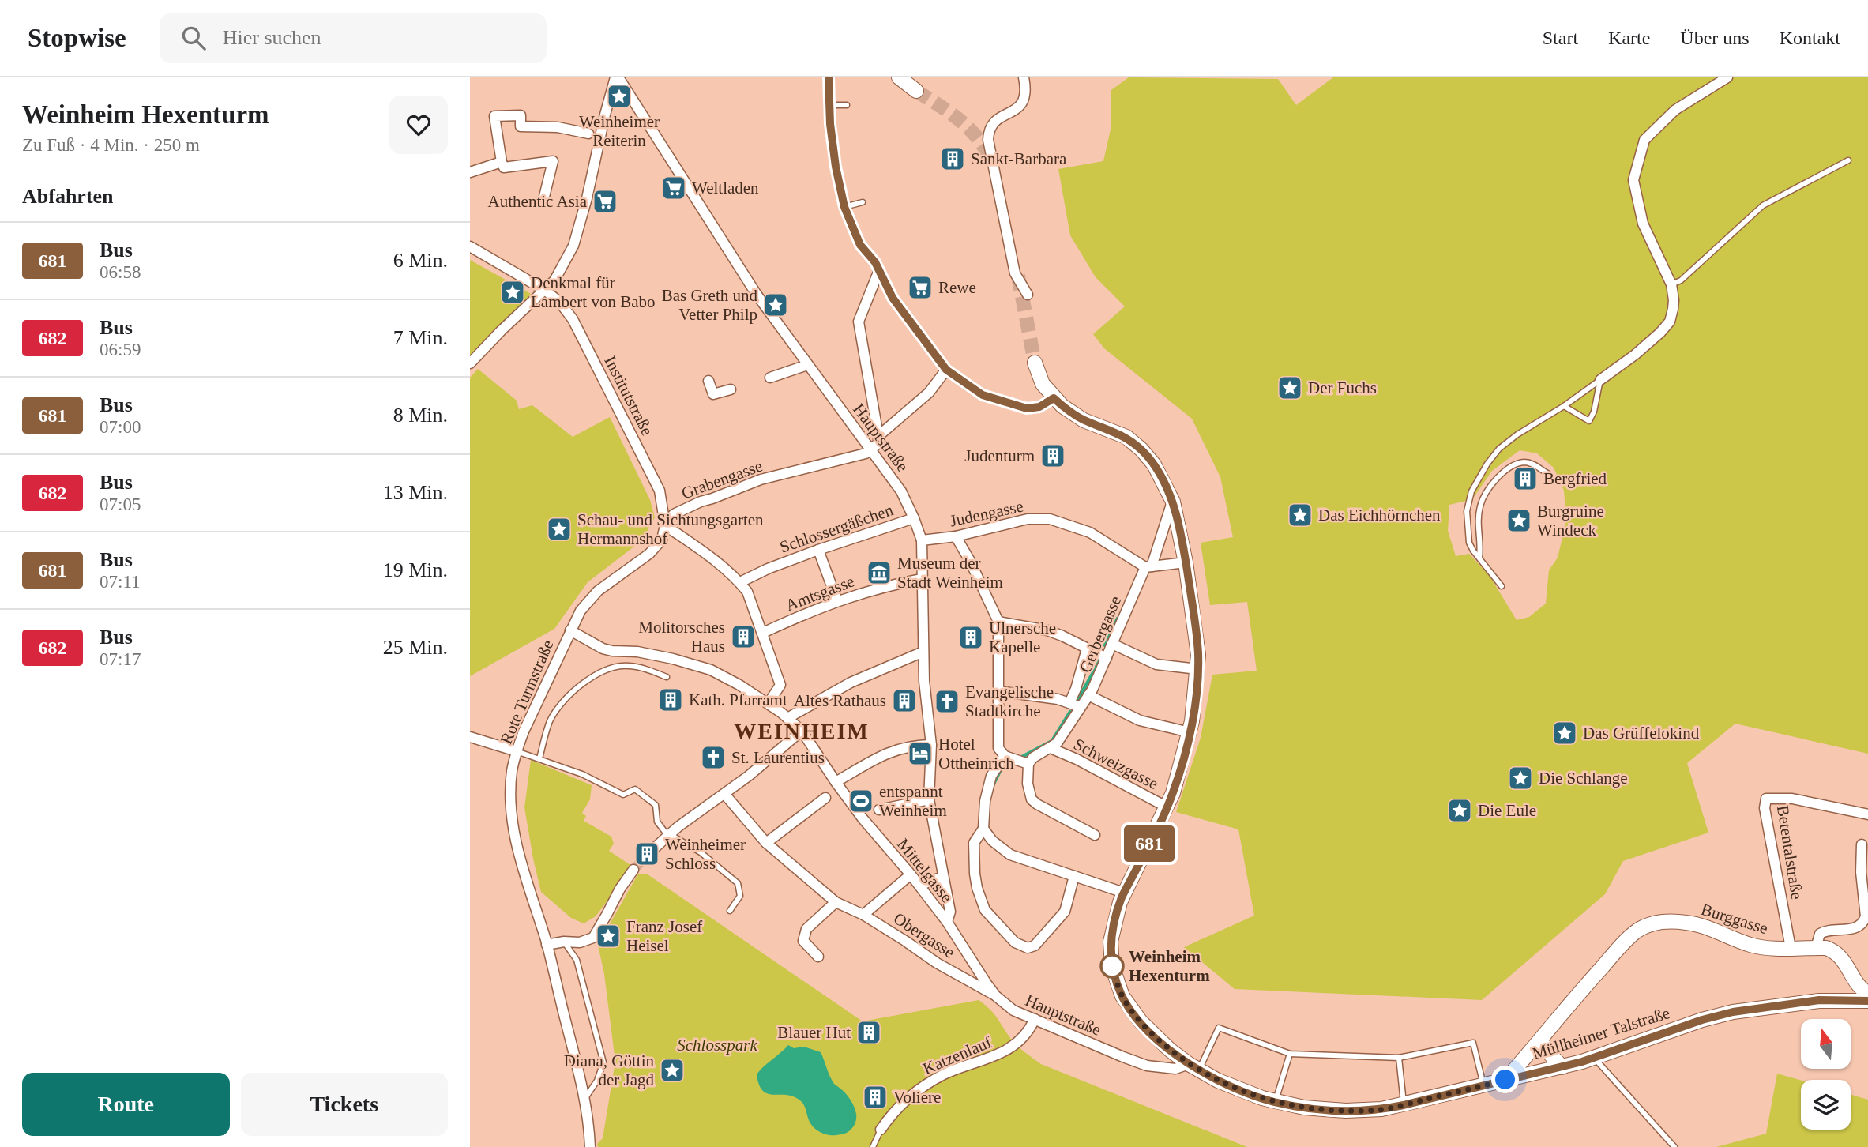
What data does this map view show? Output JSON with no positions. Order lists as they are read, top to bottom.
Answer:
{
  "streets": {
    "main road": ["Burggasse", "Müllheimer Talstraße"],
    "street": [
      "Institutstraße",
      "Hauptstraße",
      "Grabengasse",
      "Judengasse",
      "Schlossergäßchen",
      "Amtsgasse",
      "Gerbergasse",
      "Rote Turmstraße",
      "Schweizgasse",
      "Betentalstraße",
      "Mittelgasse",
      "Obergasse",
      "Katzenlauf"
    ]
  },
  "crossings": [
    ["Institutstraße", "Grabengasse"],
    ["Hauptstraße", "Grabengasse"],
    ["Hauptstraße", "Judengasse"],
    ["Hauptstraße", "Schlossergäßchen"],
    ["Hauptstraße", "Amtsgasse"],
    ["Hauptstraße", "Mittelgasse"],
    ["Hauptstraße", "Obergasse"],
    ["Hauptstraße", "Müllheimer Talstraße"],
    ["Hauptstraße", "Katzenlauf"],
    ["Grabengasse", "Rote Turmstraße"],
    ["Judengasse", "Gerbergasse"],
    ["Gerbergasse", "Schweizgasse"],
    ["Gerbergasse", "Müllheimer Talstraße"],
    ["Rote Turmstraße", "Mittelgasse"],
    ["Schweizgasse", "Müllheimer Talstraße"],
    ["Betentalstraße", "Burggasse"],
    ["Burggasse", "Müllheimer Talstraße"]
  ],
  "districts": ["WEINHEIM"],
  "parks": ["Schlosspark"],
  "places": {
    "place": [
      "Weinheimer Reiterin",
      "Denkmal für Lambert von Babo",
      "Bas Greth und Vetter Philp",
      "Der Fuchs",
      "Das Eichhörnchen",
      "Burgruine Windeck",
      "Schau- und Sichtungsgarten Hermannshof",
      "Das Grüffelokind",
      "Die Schlange",
      "Die Eule",
      "Franz Josef Heisel",
      "Diana, Göttin der Jagd"
    ],
    "building": [
      "Sankt-Barbara",
      "Judenturm",
      "Bergfried",
      "Molitorsches Haus",
      "Ulnersche Kapelle",
      "Kath. Pfarramt",
      "Altes Rathaus",
      "Weinheimer Schloss",
      "Blauer Hut",
      "Voliere"
    ],
    "supermarket": ["Weltladen", "Authentic Asia", "Rewe"],
    "museum": ["Museum der Stadt Weinheim"],
    "church": ["Evangelische Stadtkirche", "St. Laurentius"],
    "hotel": ["Hotel Ottheinrich"],
    "sports": ["entspannt Weinheim"],
    "other": ["Weinheim Hexenturm"]
  },
  "lines": ["bus line 681"],
  "north": "top",
  "page": {
    "header": "Stopwise",
    "search": "Hier suchen",
    "nav": [
      "Start",
      "Karte",
      "Über uns",
      "Kontakt"
    ],
    "heading": [
      ["Weinheim Hexenturm", "Zu Fuß · 4 Min. · 250 m"],
      "Abfahrten"
    ],
    "on_map": "681",
    "list": [
      {
        "mark": "681",
        "name": "Bus",
        "note": "06:58",
        "value": "6 Min."
      },
      {
        "mark": "682",
        "name": "Bus",
        "note": "06:59",
        "value": "7 Min."
      },
      {
        "mark": "681",
        "name": "Bus",
        "note": "07:00",
        "value": "8 Min."
      },
      {
        "mark": "682",
        "name": "Bus",
        "note": "07:05",
        "value": "13 Min."
      },
      {
        "mark": "681",
        "name": "Bus",
        "note": "07:11",
        "value": "19 Min."
      },
      {
        "mark": "682",
        "name": "Bus",
        "note": "07:17",
        "value": "25 Min."
      }
    ],
    "buttons": ["Route", "Tickets"]
  }
}
